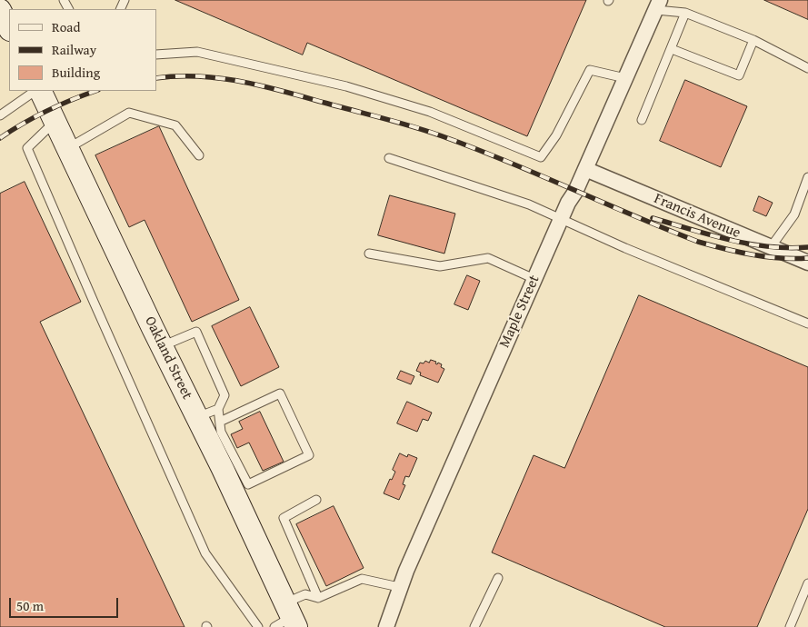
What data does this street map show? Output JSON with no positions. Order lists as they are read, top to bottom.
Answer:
{
  "streets": {
    "main road": ["Oakland Street"],
    "street": ["Francis Avenue", "Maple Street"]
  },
  "crossings": [
    ["Francis Avenue", "Maple Street"]
  ],
  "legend": ["Road", "Railway", "Building"],
  "scale_bar": "50 m"
}
